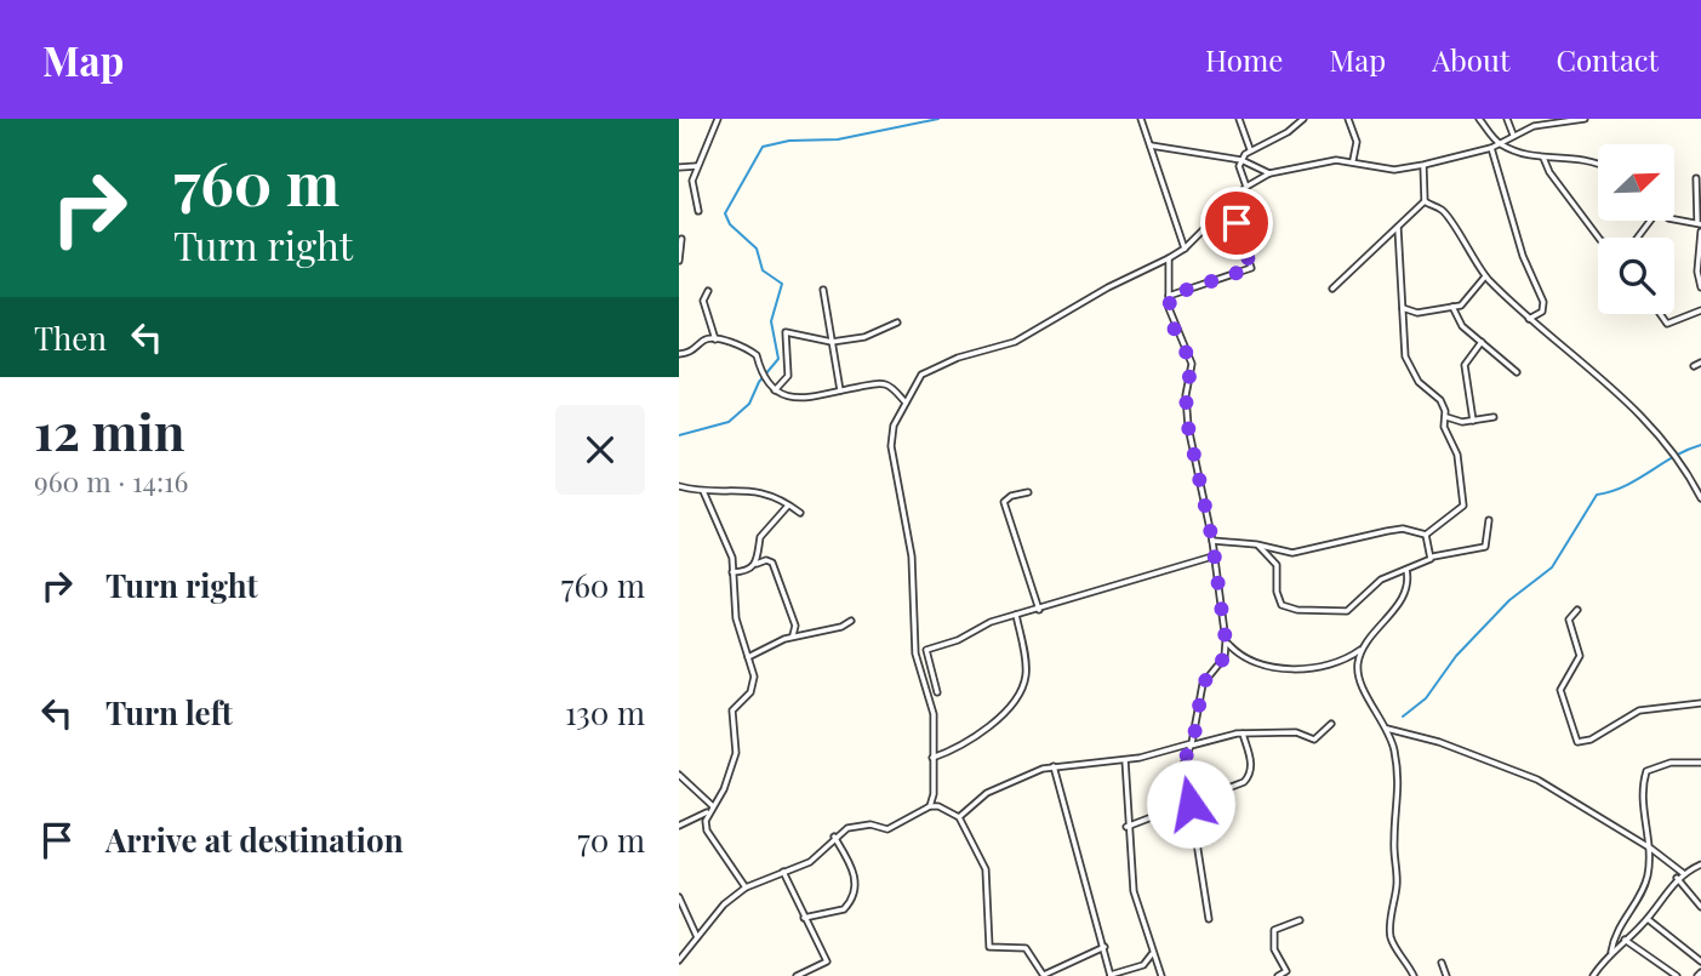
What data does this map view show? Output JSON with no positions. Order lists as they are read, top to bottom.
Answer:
{
  "north": "top right",
  "page": {
    "header": "Map",
    "nav": [
      "Home",
      "Map",
      "About",
      "Contact"
    ],
    "turn": ["760 m", "Turn right"],
    "then": "Then",
    "heading": ["12 min", "960 m · 14:16"],
    "list": [
      {
        "name": "Turn right",
        "value": "760 m"
      },
      {
        "name": "Turn left",
        "value": "130 m"
      },
      {
        "name": "Arrive at destination",
        "value": "70 m"
      }
    ]
  }
}
